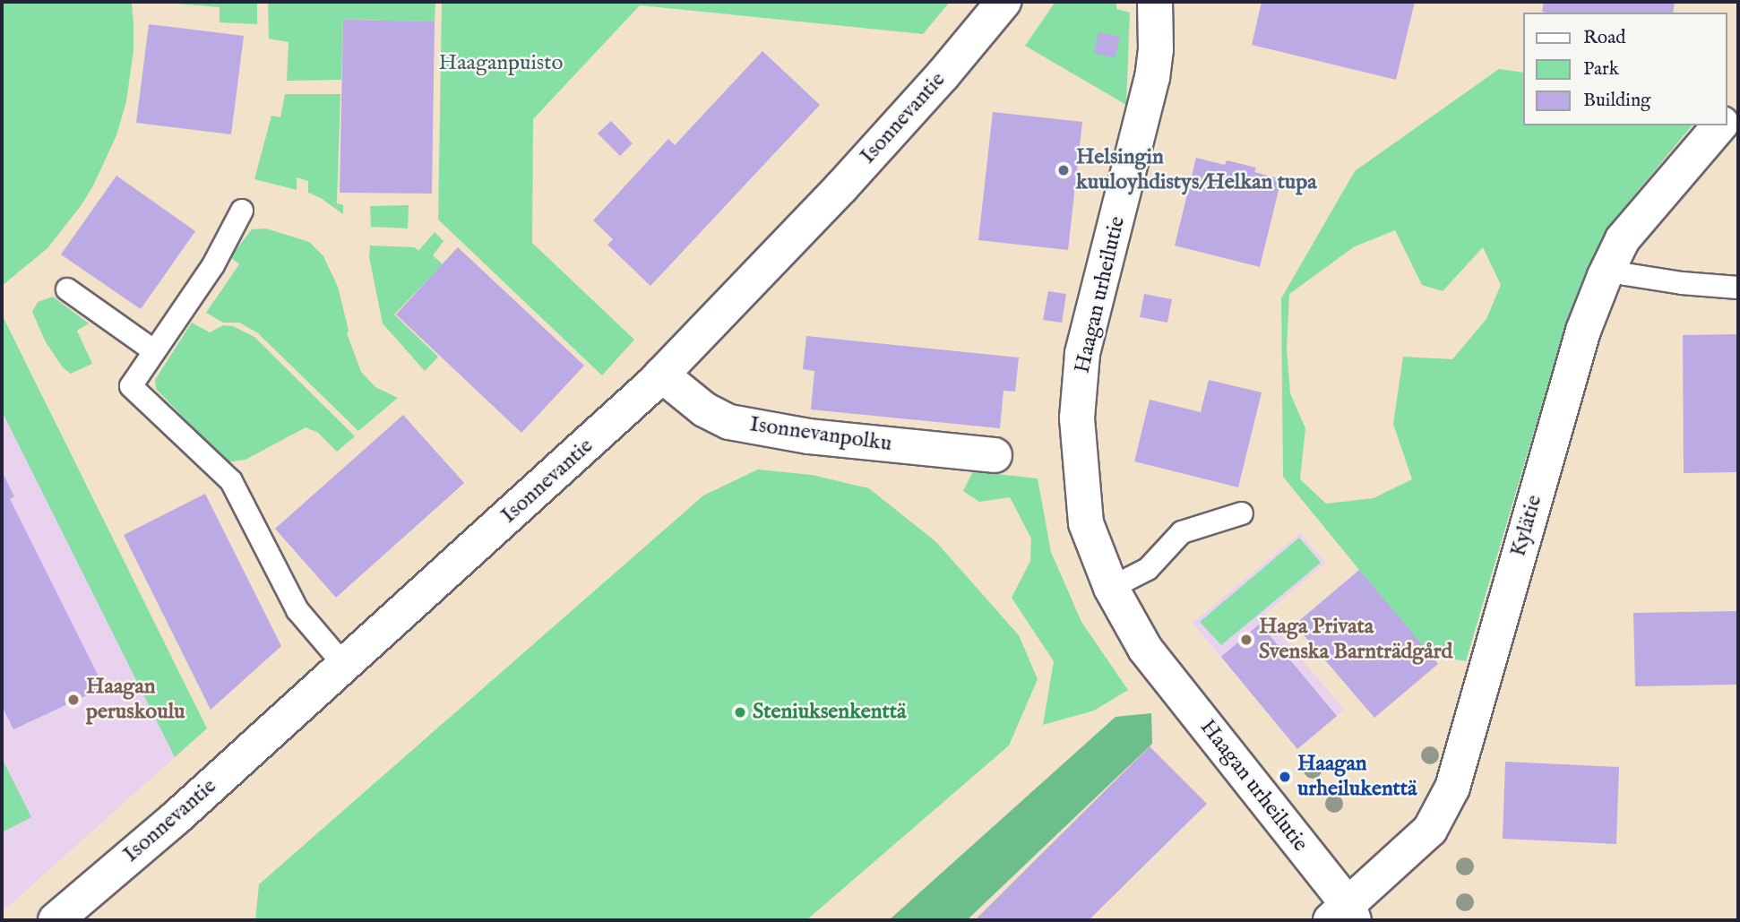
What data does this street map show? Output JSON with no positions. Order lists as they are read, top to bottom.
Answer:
{
  "streets": {
    "street": [
      "Isonnevantie",
      "Haagan urheilutie",
      "Isonnevanpolku",
      "Kylätie"
    ]
  },
  "crossings": [
    ["Isonnevantie", "Isonnevanpolku"],
    ["Haagan urheilutie", "Kylätie"]
  ],
  "parks": ["Haaganpuisto"],
  "places": [
    "Helsingin kuuloyhdistys/Helkan tupa",
    "Haga Privata Svenska Barnträdgård",
    "Haagan peruskoulu",
    "Steniuksenkenttä",
    "Haagan urheilukenttä"
  ],
  "legend": ["Road", "Park", "Building"]
}
